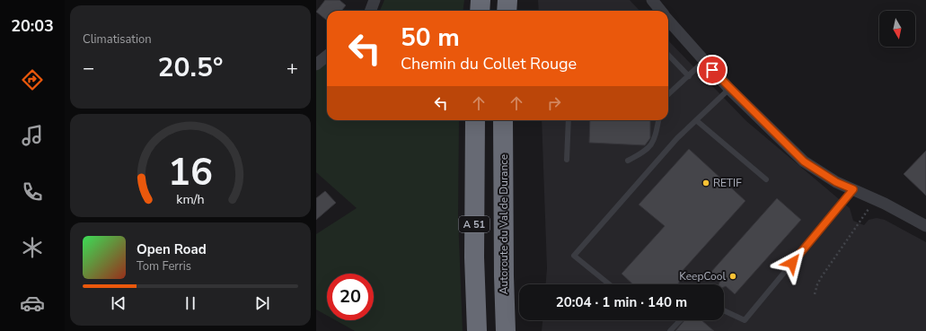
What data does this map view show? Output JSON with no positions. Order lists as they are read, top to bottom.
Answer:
{
  "streets": {
    "highway": ["A 51", "Autoroute du Val de Durance"]
  },
  "places": ["RETIF", "KeepCool"],
  "north": "bottom",
  "page": {
    "tabs": "20:03",
    "tile": "Climatisation",
    "turn": ["50 m", "Chemin du Collet Rouge"],
    "heat": ["−", "20.5°", "+"],
    "song": ["Open Road", "Tom Ferris"],
    "limit": "20",
    "trip": "20:04 · 1 min · 140 m",
    "gauge": ["16", "km/h"]
  }
}
